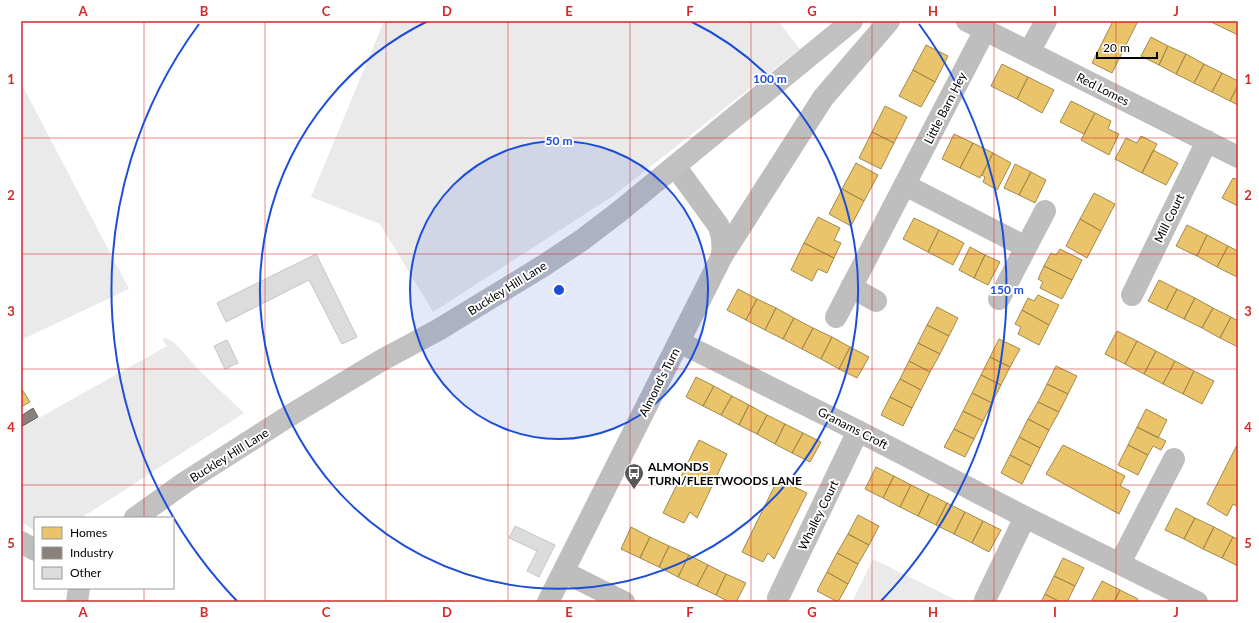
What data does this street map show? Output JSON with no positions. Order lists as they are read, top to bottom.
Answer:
{
  "streets": {
    "main road": ["Buckley Hill Lane"],
    "street": [
      "Red Lomes",
      "Little Barn Hey",
      "Mill Court",
      "Almond's Turn",
      "Granams Croft",
      "Whalley Court"
    ]
  },
  "crossings": [
    ["Red Lomes", "Little Barn Hey"],
    ["Red Lomes", "Mill Court"],
    ["Buckley Hill Lane", "Almond's Turn"],
    ["Almond's Turn", "Granams Croft"],
    ["Granams Croft", "Whalley Court"]
  ],
  "places": {
    "bus stop": ["ALMONDS TURN/FLEETWOODS LANE"]
  },
  "legend": ["Homes", "Industry", "Other"],
  "scale_bar": "20 m",
  "grid": {
    "columns": [
      "A",
      "B",
      "C",
      "D",
      "E",
      "F",
      "G",
      "H",
      "I",
      "J"
    ],
    "rows": [
      "1",
      "2",
      "3",
      "4",
      "5"
    ]
  },
  "rings": ["100 m", "50 m", "150 m"]
}
